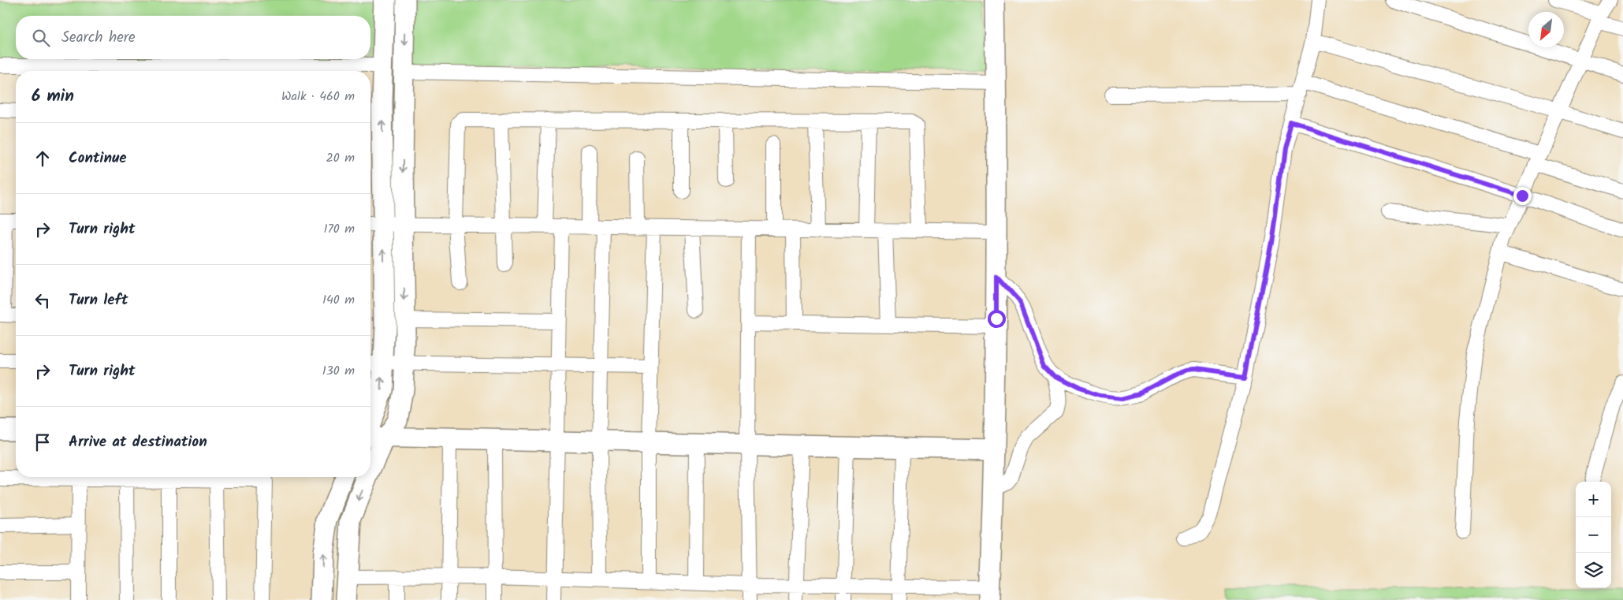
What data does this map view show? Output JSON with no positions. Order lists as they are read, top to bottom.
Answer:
{
  "north": "bottom left",
  "page": {
    "search": "Search here",
    "heading": ["6 min", "Walk · 460 m"],
    "list": [
      ["Continue", "20 m"],
      ["Turn right", "170 m"],
      ["Turn left", "140 m"],
      ["Turn right", "130 m"],
      "Arrive at destination"
    ],
    "map_buttons": ["+", "−"]
  }
}
